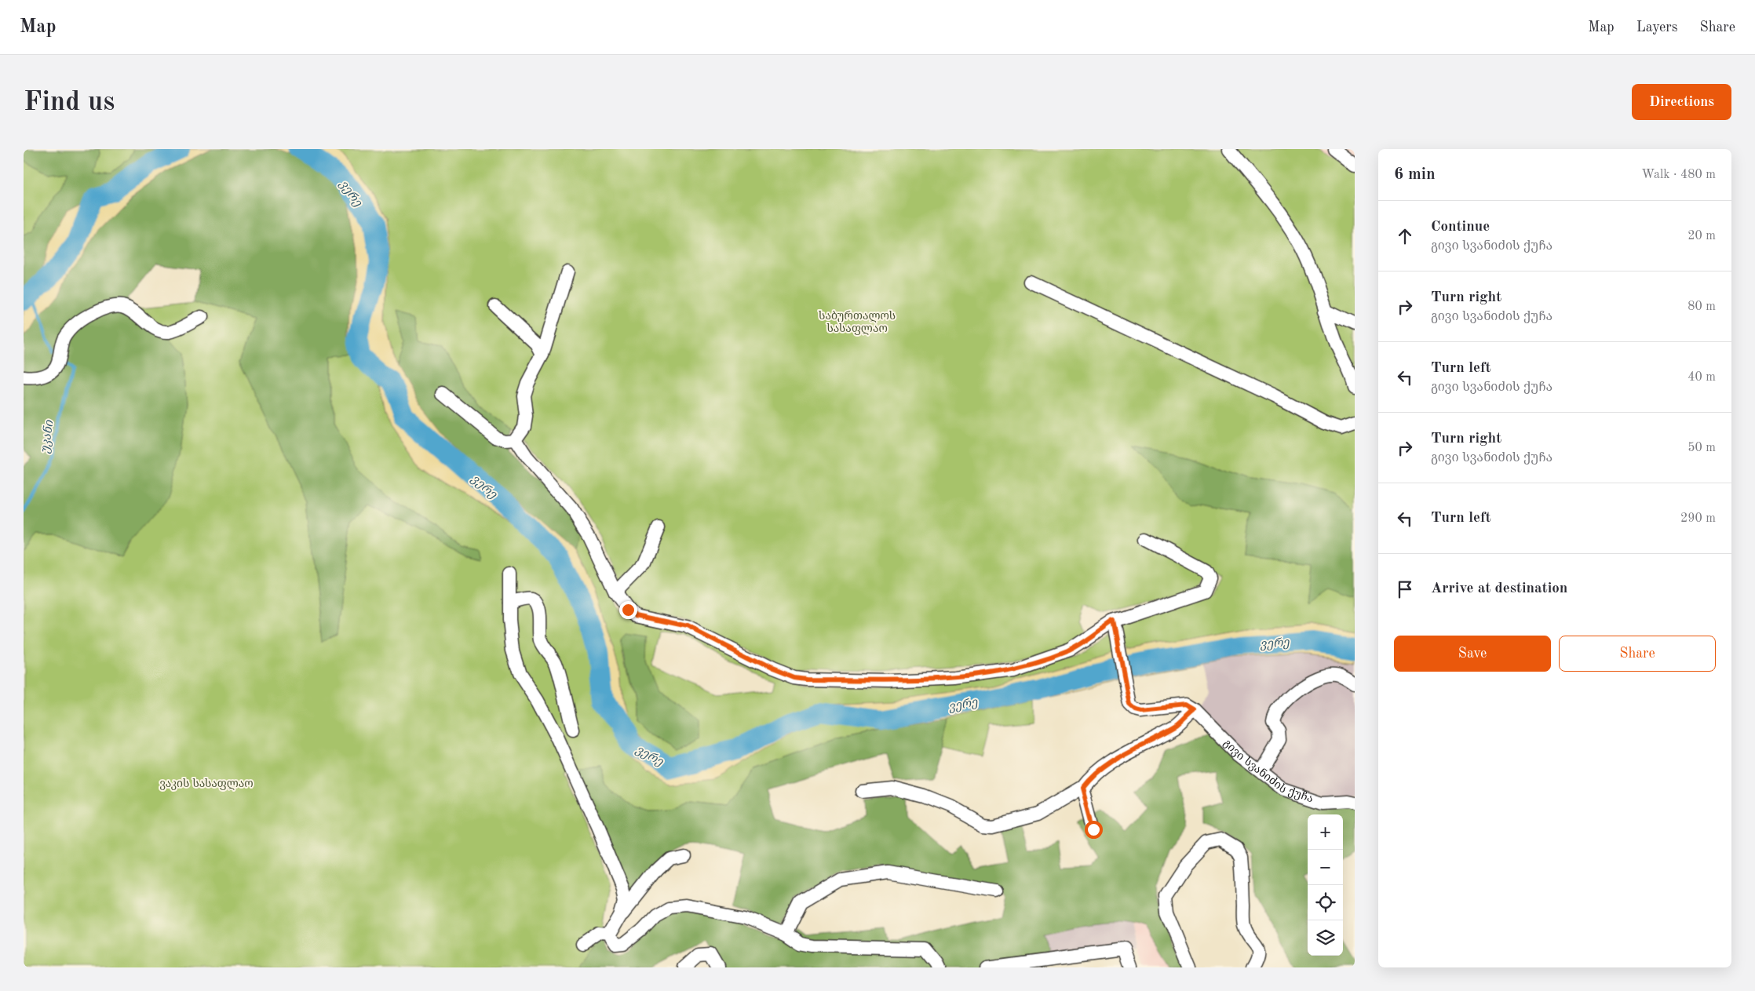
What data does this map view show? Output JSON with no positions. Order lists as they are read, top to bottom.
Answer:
{
  "streets": {
    "street": ["გივი სვანიძის ქუჩა"]
  },
  "water": ["ვერე", "უკანი"],
  "parks": ["საბურთალოს სასაფლაო", "ვაკის სასაფლაო"],
  "page": {
    "header": "Map",
    "nav": ["Map", "Layers", "Share"],
    "buttons": [
      "Directions",
      ["Save", "Share"]
    ],
    "title": "Find us",
    "heading": ["6 min", "Walk · 480 m"],
    "list": [
      ["Continue", "გივი სვანიძის ქუჩა", "20 m"],
      ["Turn right", "გივი სვანიძის ქუჩა", "80 m"],
      ["Turn left", "გივი სვანიძის ქუჩა", "40 m"],
      ["Turn right", "გივი სვანიძის ქუჩა", "50 m"],
      ["Turn left", "290 m"],
      "Arrive at destination"
    ],
    "map_buttons": ["+", "−"]
  }
}
